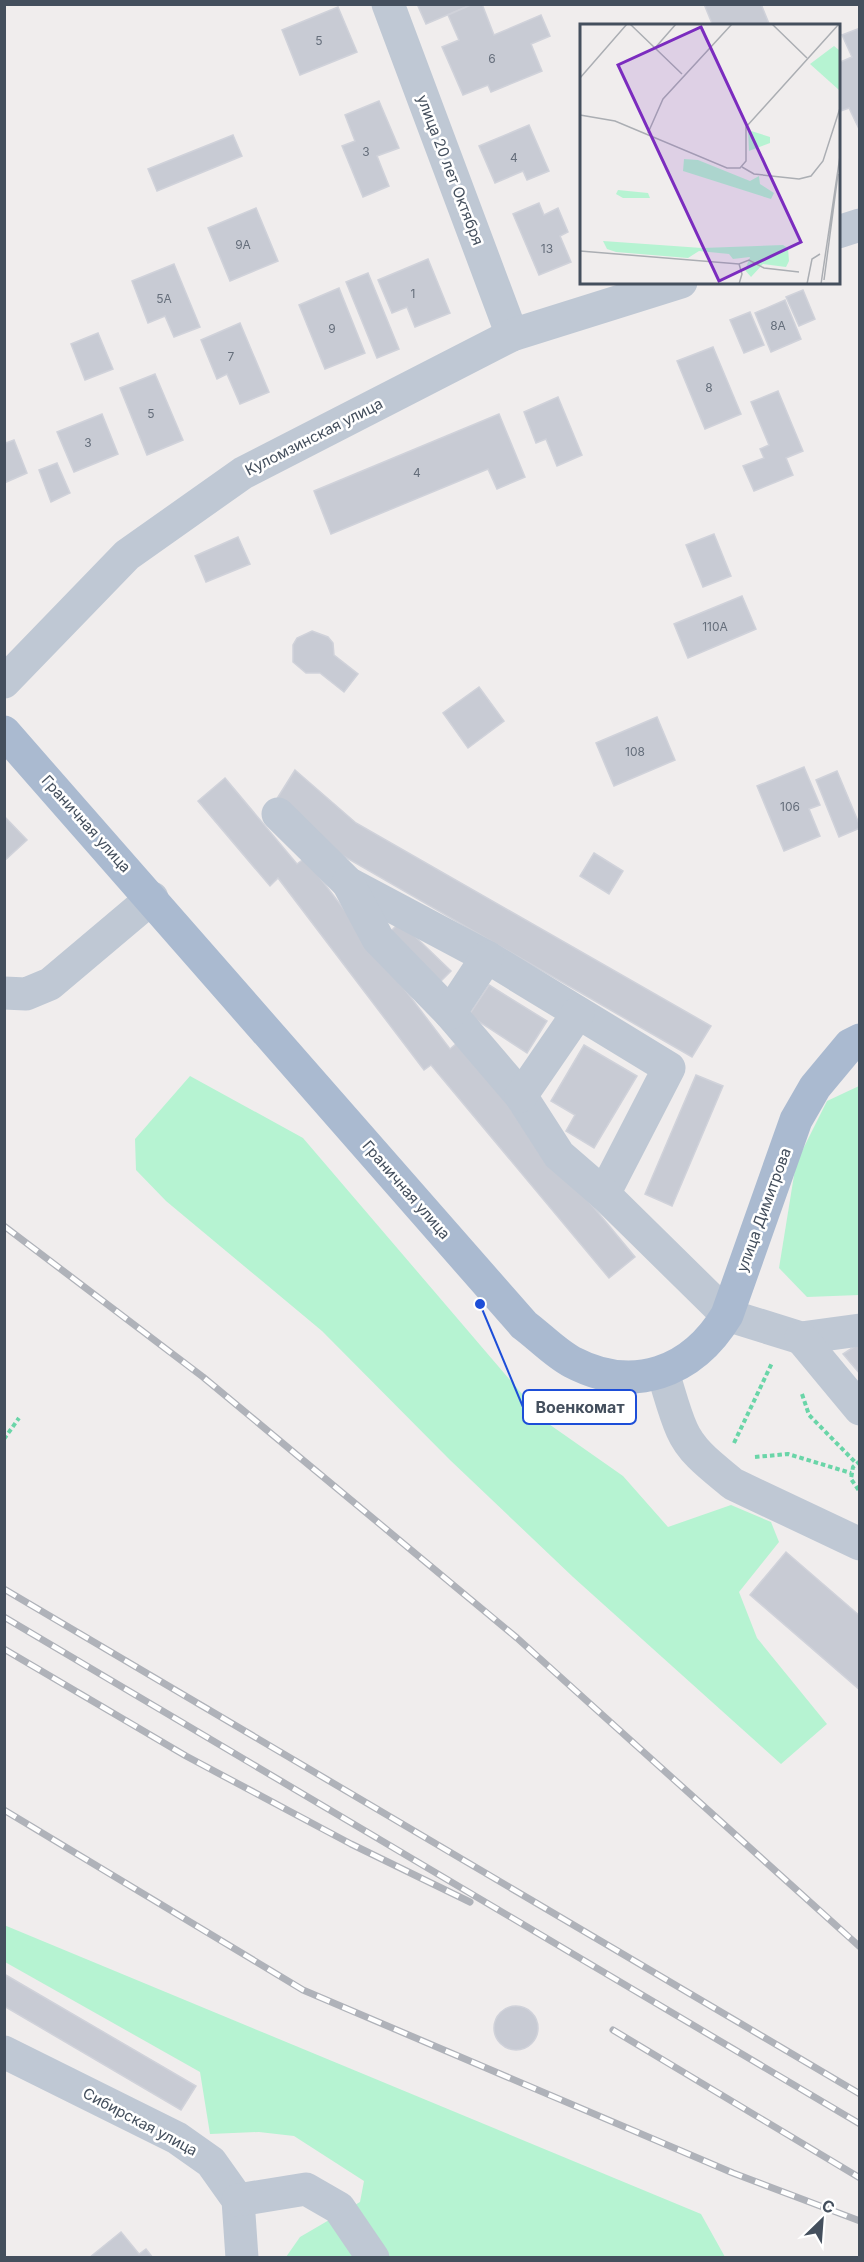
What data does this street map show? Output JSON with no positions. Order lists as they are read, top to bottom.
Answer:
{
  "streets": {
    "main road": ["Граничная улица", "улица Димитрова"],
    "street": ["улица 20 лет Октября", "Куломзинская улица", "Сибирская улица"]
  },
  "crossings": [
    ["улица 20 лет Октября", "Куломзинская улица"],
    ["Граничная улица", "улица Димитрова"]
  ],
  "places": ["Военкомат"],
  "house_numbers": [
    "5",
    "6",
    "3",
    "4",
    "9А",
    "13",
    "1",
    "5А",
    "8А",
    "9",
    "7",
    "8",
    "5",
    "3",
    "4",
    "110А",
    "108",
    "106"
  ],
  "north": "top right"
}
